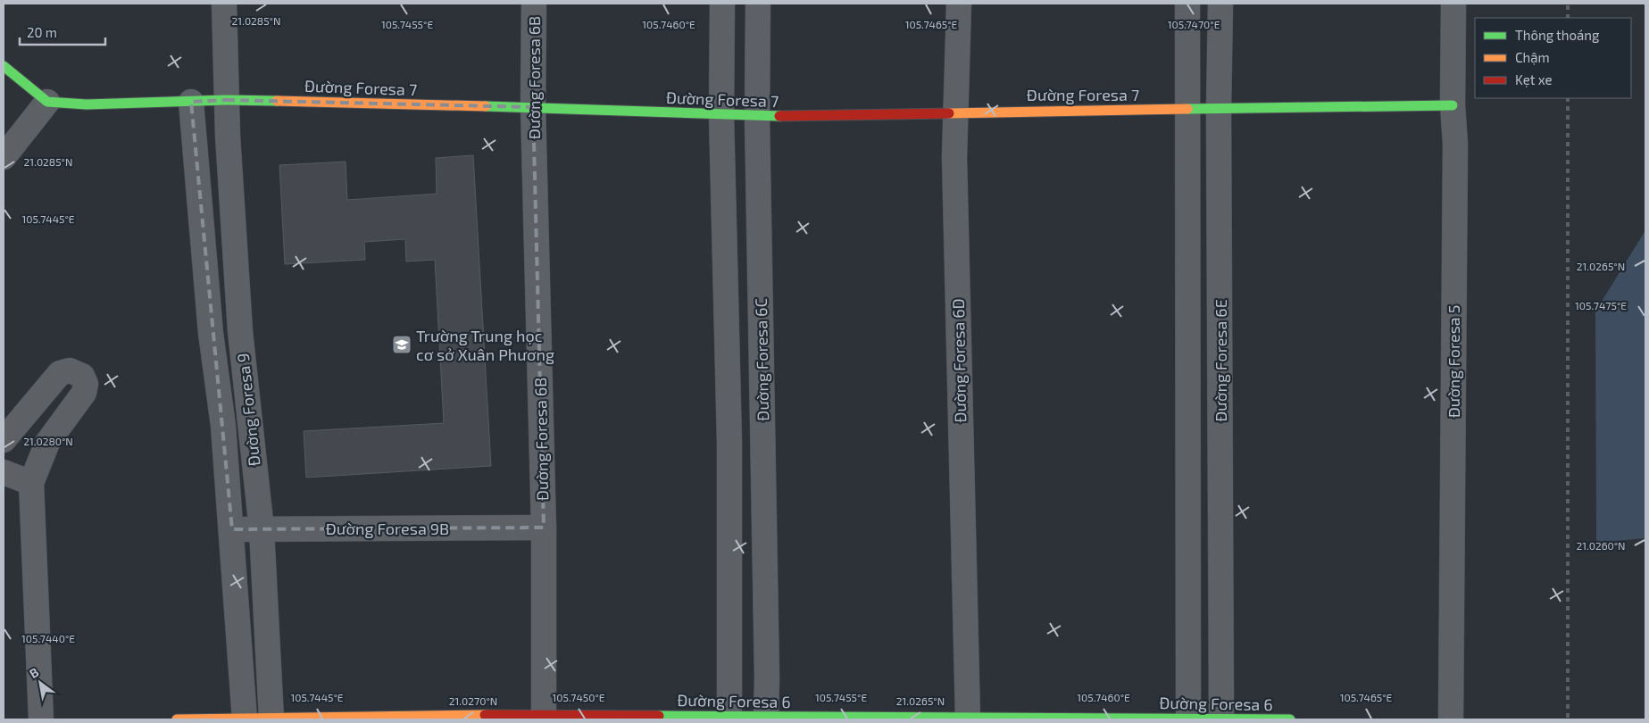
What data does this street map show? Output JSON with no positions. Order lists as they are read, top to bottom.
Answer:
{
  "streets": {
    "street": [
      "Đường Foresa 6B",
      "Đường Foresa 7",
      "Đường Foresa 6C",
      "Đường Foresa 6D",
      "Đường Foresa 6E",
      "Đường Foresa 5",
      "Đường Foresa 9",
      "Đường Foresa 9B",
      "Đường Foresa 6"
    ]
  },
  "crossings": [
    ["Đường Foresa 6B", "Đường Foresa 7"],
    ["Đường Foresa 6B", "Đường Foresa 9B"],
    ["Đường Foresa 6B", "Đường Foresa 6"],
    ["Đường Foresa 7", "Đường Foresa 6C"],
    ["Đường Foresa 7", "Đường Foresa 6D"],
    ["Đường Foresa 7", "Đường Foresa 6E"],
    ["Đường Foresa 7", "Đường Foresa 5"],
    ["Đường Foresa 7", "Đường Foresa 9"],
    ["Đường Foresa 6C", "Đường Foresa 6"],
    ["Đường Foresa 6D", "Đường Foresa 6"],
    ["Đường Foresa 6E", "Đường Foresa 6"],
    ["Đường Foresa 9", "Đường Foresa 9B"],
    ["Đường Foresa 9", "Đường Foresa 6"]
  ],
  "places": {
    "school or university": ["Trường Trung học cơ sở Xuân Phương"]
  },
  "legend": ["Thông thoáng", "Chậm", "Kẹt xe"],
  "scale_bar": "20 m",
  "north": "top left",
  "coordinates": [
    "21.0285°N",
    "105.7455°E",
    "105.7465°E",
    "105.7470°E",
    "105.7460°E",
    "105.7445°E",
    "21.0265°N",
    "105.7475°E",
    "21.0280°N",
    "21.0260°N",
    "105.7440°E",
    "105.7450°E",
    "21.0270°N"
  ]
}
